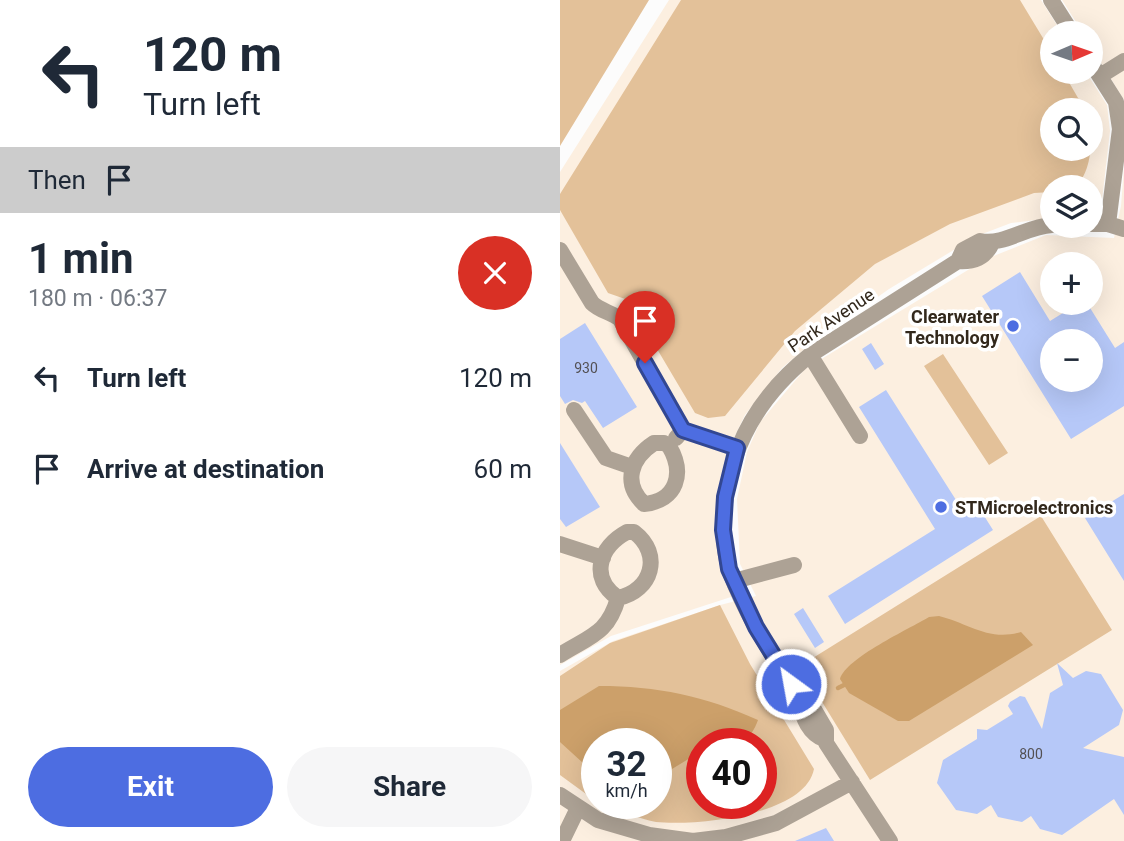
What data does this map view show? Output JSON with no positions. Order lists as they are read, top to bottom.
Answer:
{
  "streets": {
    "street": ["Park Avenue"]
  },
  "places": ["Clearwater Technology", "STMicroelectronics"],
  "house_numbers": ["930", "800"],
  "north": "right",
  "page": {
    "turn": ["120 m", "Turn left"],
    "map_buttons": ["+", "−"],
    "then": "Then",
    "heading": ["1 min", "180 m · 06:37"],
    "list": [
      {
        "name": "Turn left",
        "value": "120 m"
      },
      {
        "name": "Arrive at destination",
        "value": "60 m"
      }
    ],
    "speed": "32 km/h",
    "limit": "40",
    "buttons": ["Exit", "Share"]
  }
}
